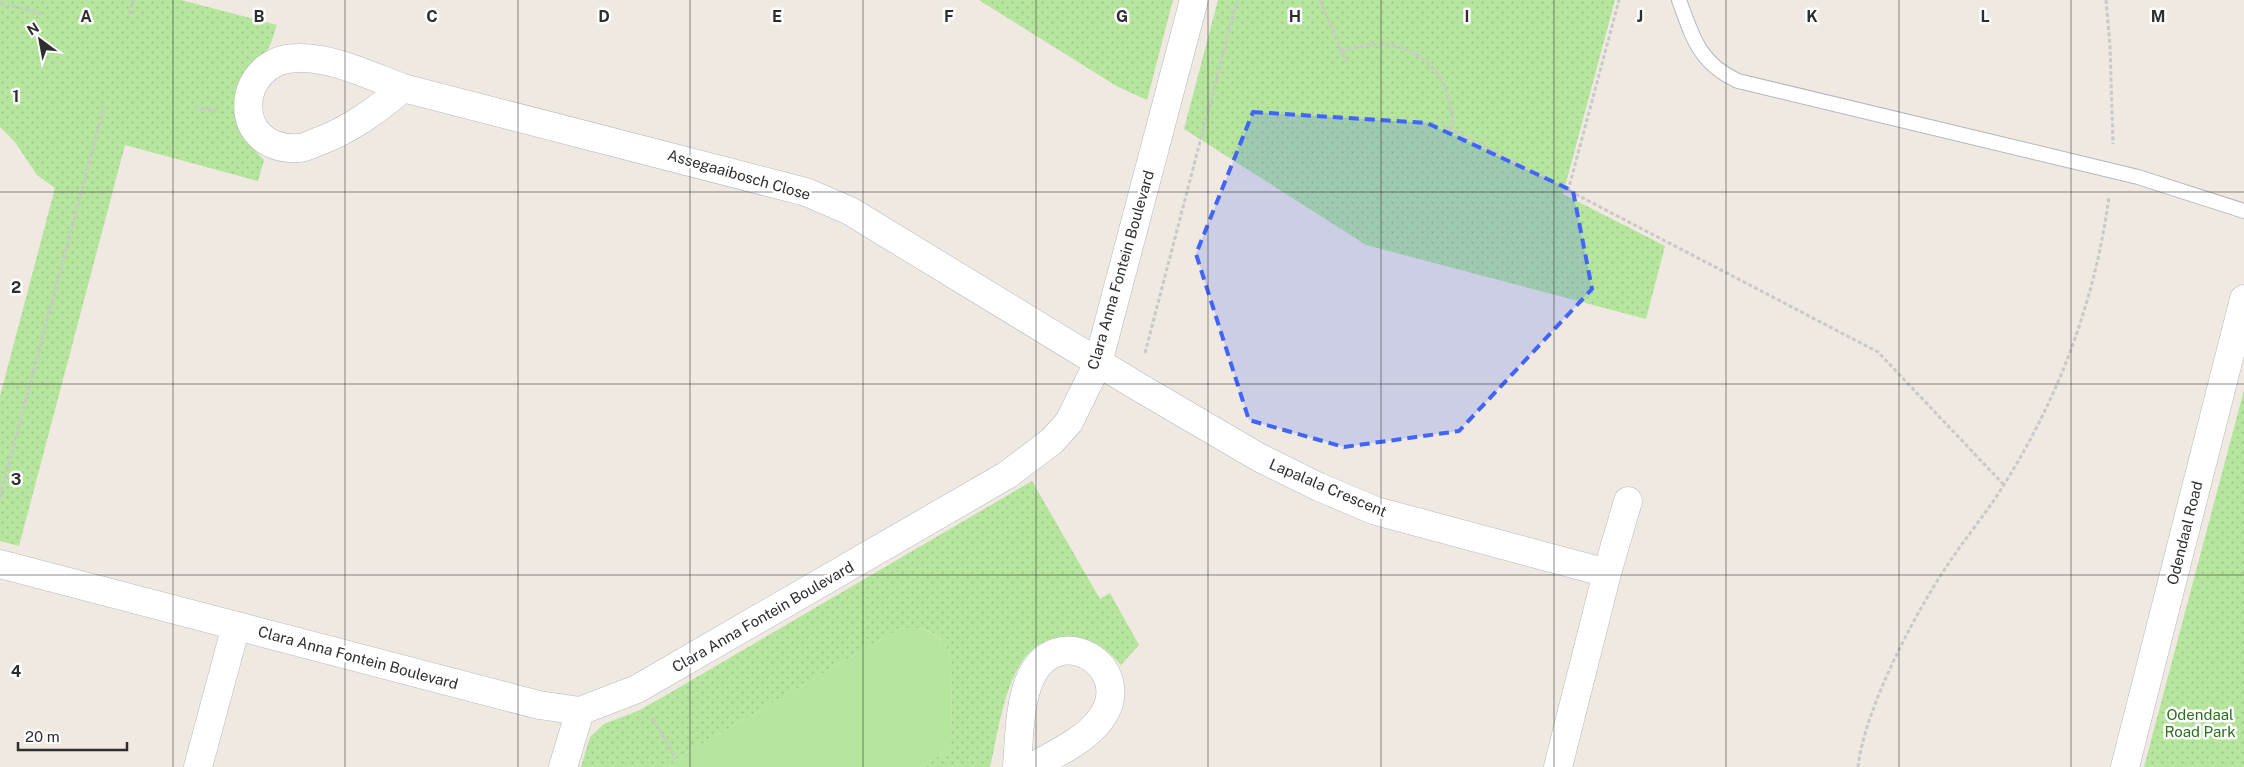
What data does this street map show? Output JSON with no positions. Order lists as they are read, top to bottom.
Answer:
{
  "streets": {
    "street": [
      "Assegaaibosch Close",
      "Clara Anna Fontein Boulevard",
      "Lapalala Crescent",
      "Odendaal Road"
    ]
  },
  "crossings": [
    ["Assegaaibosch Close", "Clara Anna Fontein Boulevard"],
    ["Assegaaibosch Close", "Lapalala Crescent"],
    ["Clara Anna Fontein Boulevard", "Lapalala Crescent"]
  ],
  "parks": ["Odendaal Road Park"],
  "scale_bar": "20 m",
  "north": "top left",
  "grid": {
    "columns": [
      "A",
      "B",
      "C",
      "D",
      "E",
      "F",
      "G",
      "H",
      "I",
      "J",
      "K",
      "L",
      "M"
    ],
    "rows": [
      "1",
      "2",
      "3",
      "4"
    ]
  }
}
